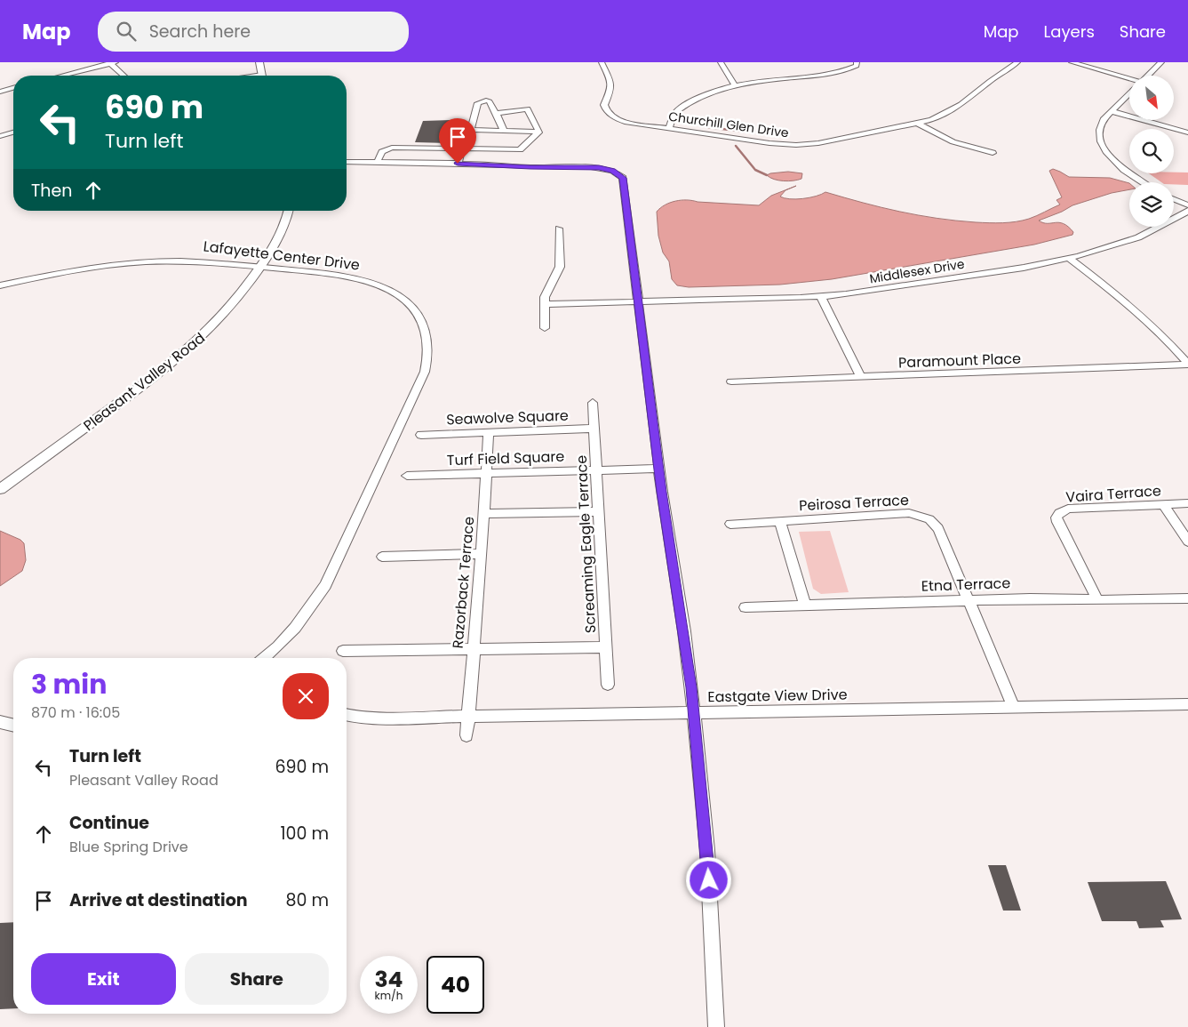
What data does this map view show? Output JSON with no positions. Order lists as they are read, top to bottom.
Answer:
{
  "streets": {
    "main road": ["Pleasant Valley Road"],
    "street": [
      "Churchill Glen Drive",
      "Lafayette Center Drive",
      "Middlesex Drive",
      "Paramount Place",
      "Seawolve Square",
      "Turf Field Square",
      "Vaira Terrace",
      "Peirosa Terrace",
      "Screaming Eagle Terrace",
      "Razorback Terrace",
      "Etna Terrace",
      "Eastgate View Drive"
    ]
  },
  "crossings": [
    ["Lafayette Center Drive", "Pleasant Valley Road"],
    ["Seawolve Square", "Screaming Eagle Terrace"],
    ["Seawolve Square", "Razorback Terrace"],
    ["Turf Field Square", "Screaming Eagle Terrace"],
    ["Turf Field Square", "Razorback Terrace"],
    ["Vaira Terrace", "Etna Terrace"],
    ["Peirosa Terrace", "Etna Terrace"],
    ["Peirosa Terrace", "Eastgate View Drive"],
    ["Razorback Terrace", "Eastgate View Drive"]
  ],
  "north": "bottom right",
  "page": {
    "header": "Map",
    "search": "Search here",
    "nav": ["Map", "Layers", "Share"],
    "turn": ["690 m", "Turn left"],
    "then": "Then",
    "heading": ["3 min", "870 m · 16:05"],
    "list": [
      {
        "name": "Turn left",
        "note": "Pleasant Valley Road",
        "value": "690 m"
      },
      {
        "name": "Continue",
        "note": "Blue Spring Drive",
        "value": "100 m"
      },
      {
        "name": "Arrive at destination",
        "value": "80 m"
      }
    ],
    "buttons": ["Exit", "Share"],
    "speed": "34 km/h",
    "limit": "40"
  }
}
